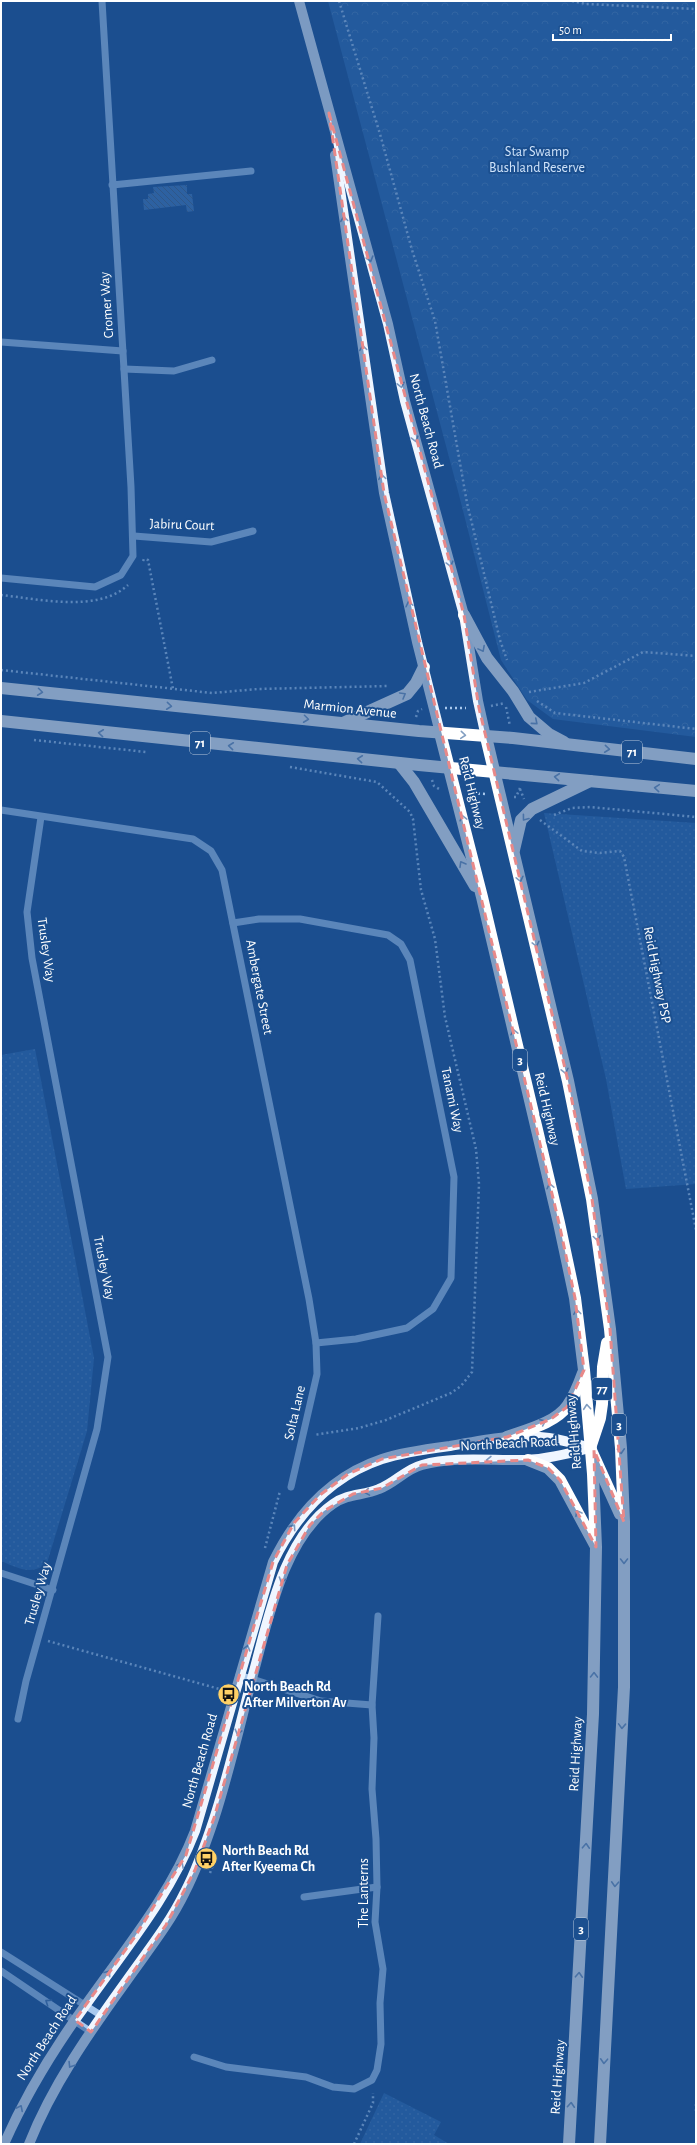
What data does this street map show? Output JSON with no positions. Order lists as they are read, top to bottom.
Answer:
{
  "streets": {
    "highway": [
      "Marmion Avenue",
      "71",
      "Reid Highway",
      "3",
      "77"
    ],
    "main road": ["North Beach Road"],
    "street": [
      "Cromer Way",
      "Jabiru Court",
      "Trusley Way",
      "Ambergate Street",
      "Tanami Way",
      "Solta Lane",
      "The Lanterns"
    ],
    "path": ["Reid Highway PSP"]
  },
  "crossings": [
    ["Cromer Way", "Jabiru Court"],
    ["North Beach Road", "Marmion Avenue"],
    ["North Beach Road", "Reid Highway"],
    ["North Beach Road", "77"],
    ["Marmion Avenue", "Reid Highway"],
    ["71", "Reid Highway"],
    ["Reid Highway", "77"],
    ["Trusley Way", "Ambergate Street"],
    ["Ambergate Street", "Tanami Way"],
    ["Ambergate Street", "Solta Lane"],
    ["Tanami Way", "Solta Lane"]
  ],
  "parks": ["Star Swamp Bushland Reserve"],
  "places": {
    "bus stop": ["North Beach Rd After Milverton Av", "North Beach Rd After Kyeema Ch"]
  },
  "scale_bar": "50 m"
}
